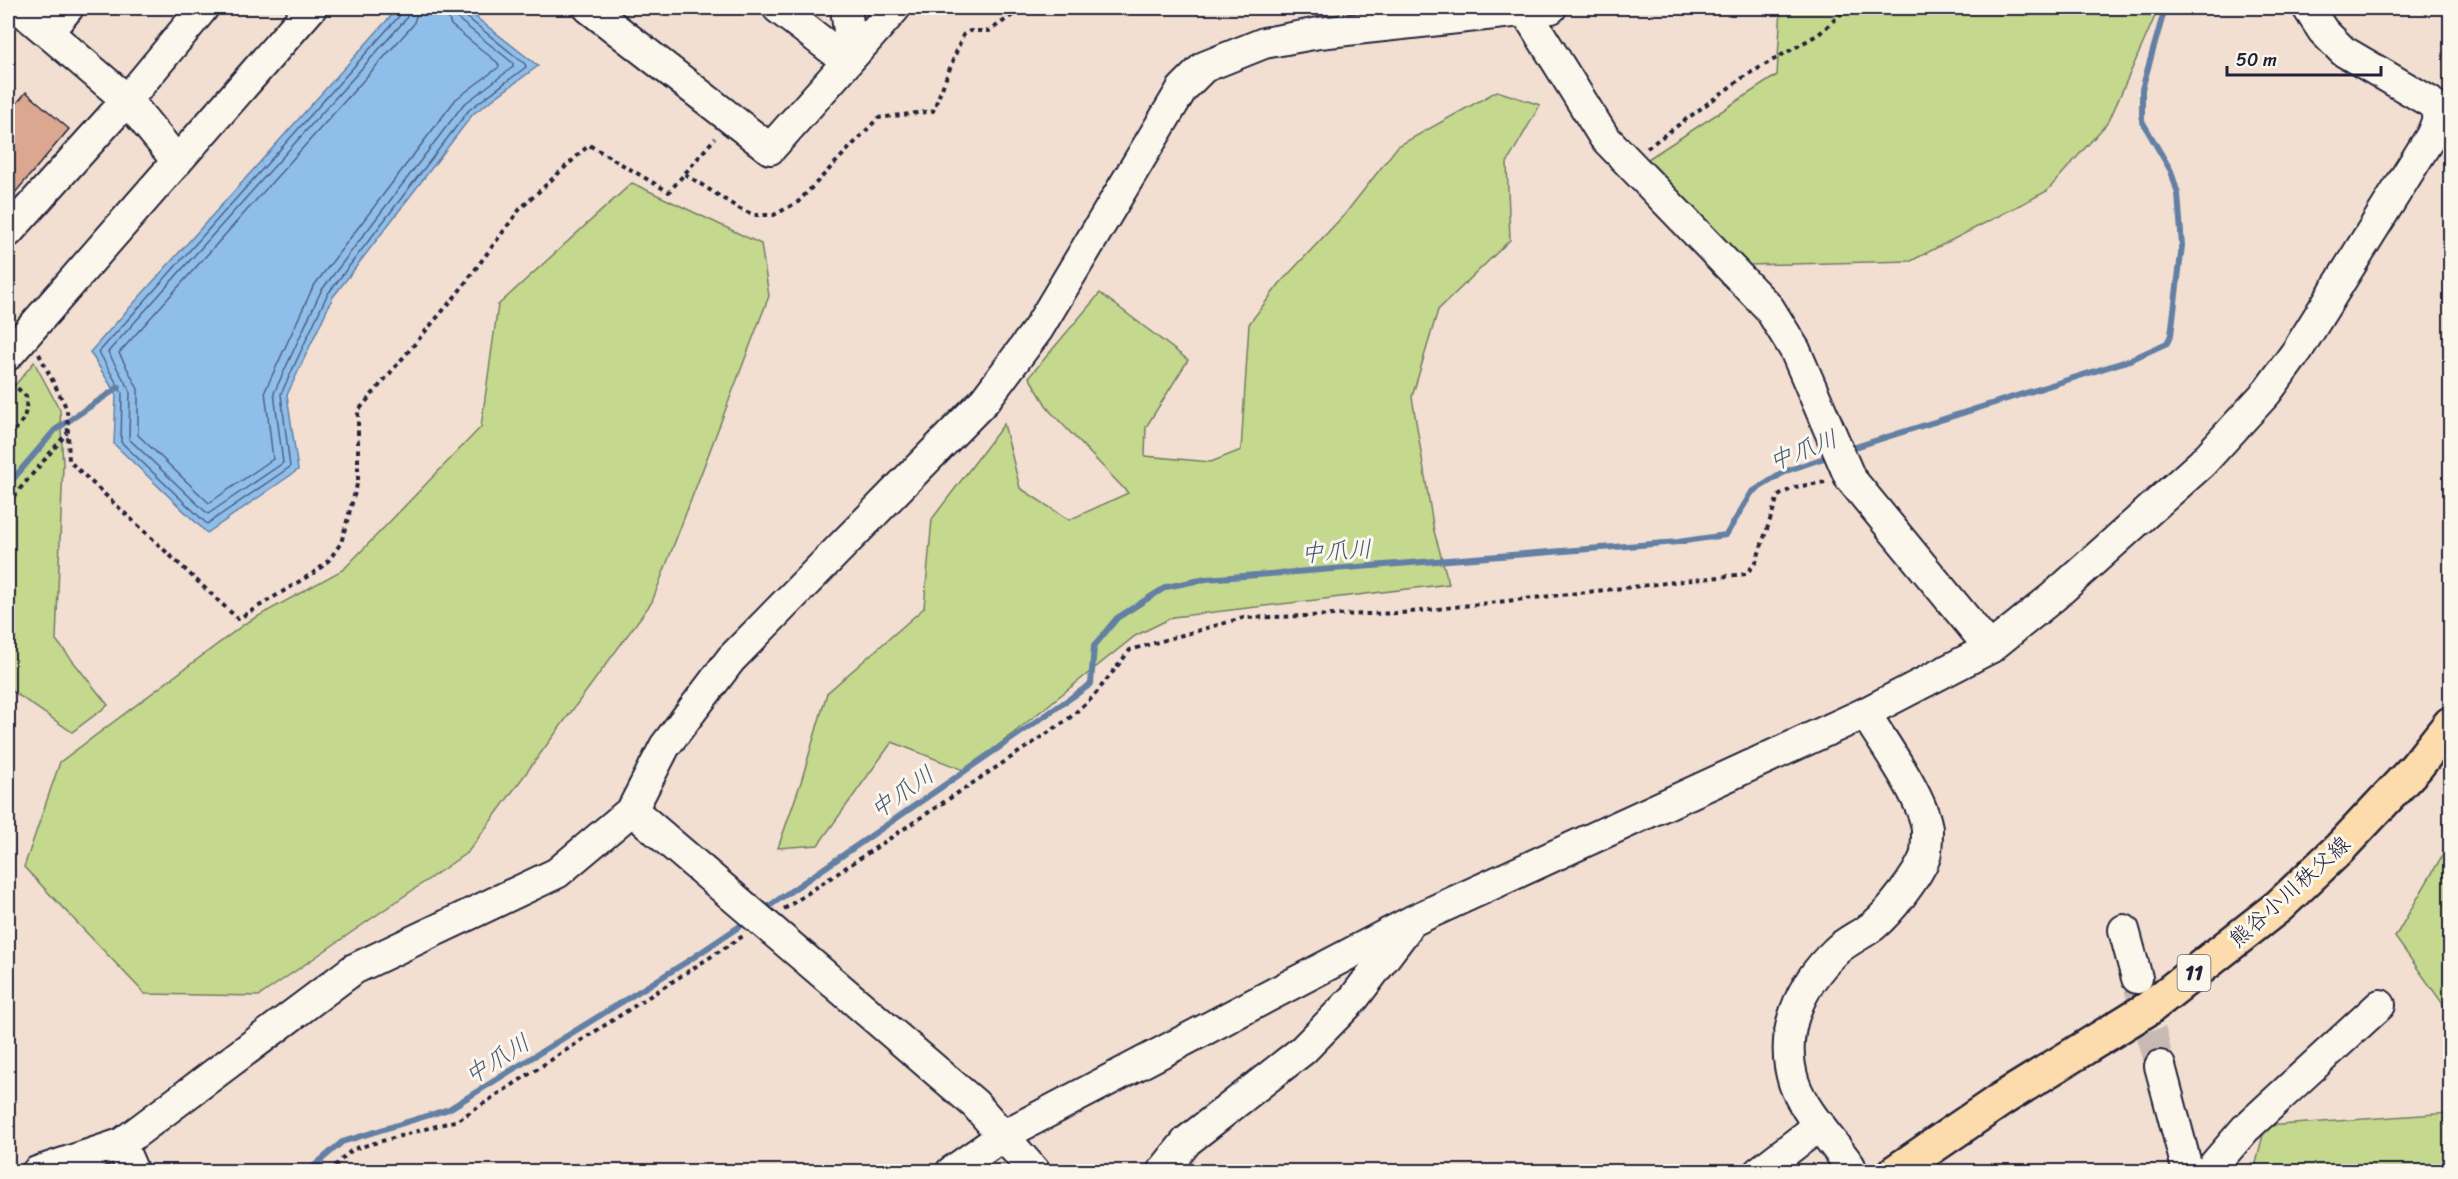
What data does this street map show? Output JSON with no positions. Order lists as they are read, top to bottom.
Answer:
{
  "streets": {
    "main road": ["熊谷小川秩父線", "11"]
  },
  "water": ["中爪川"],
  "scale_bar": "50 m"
}
